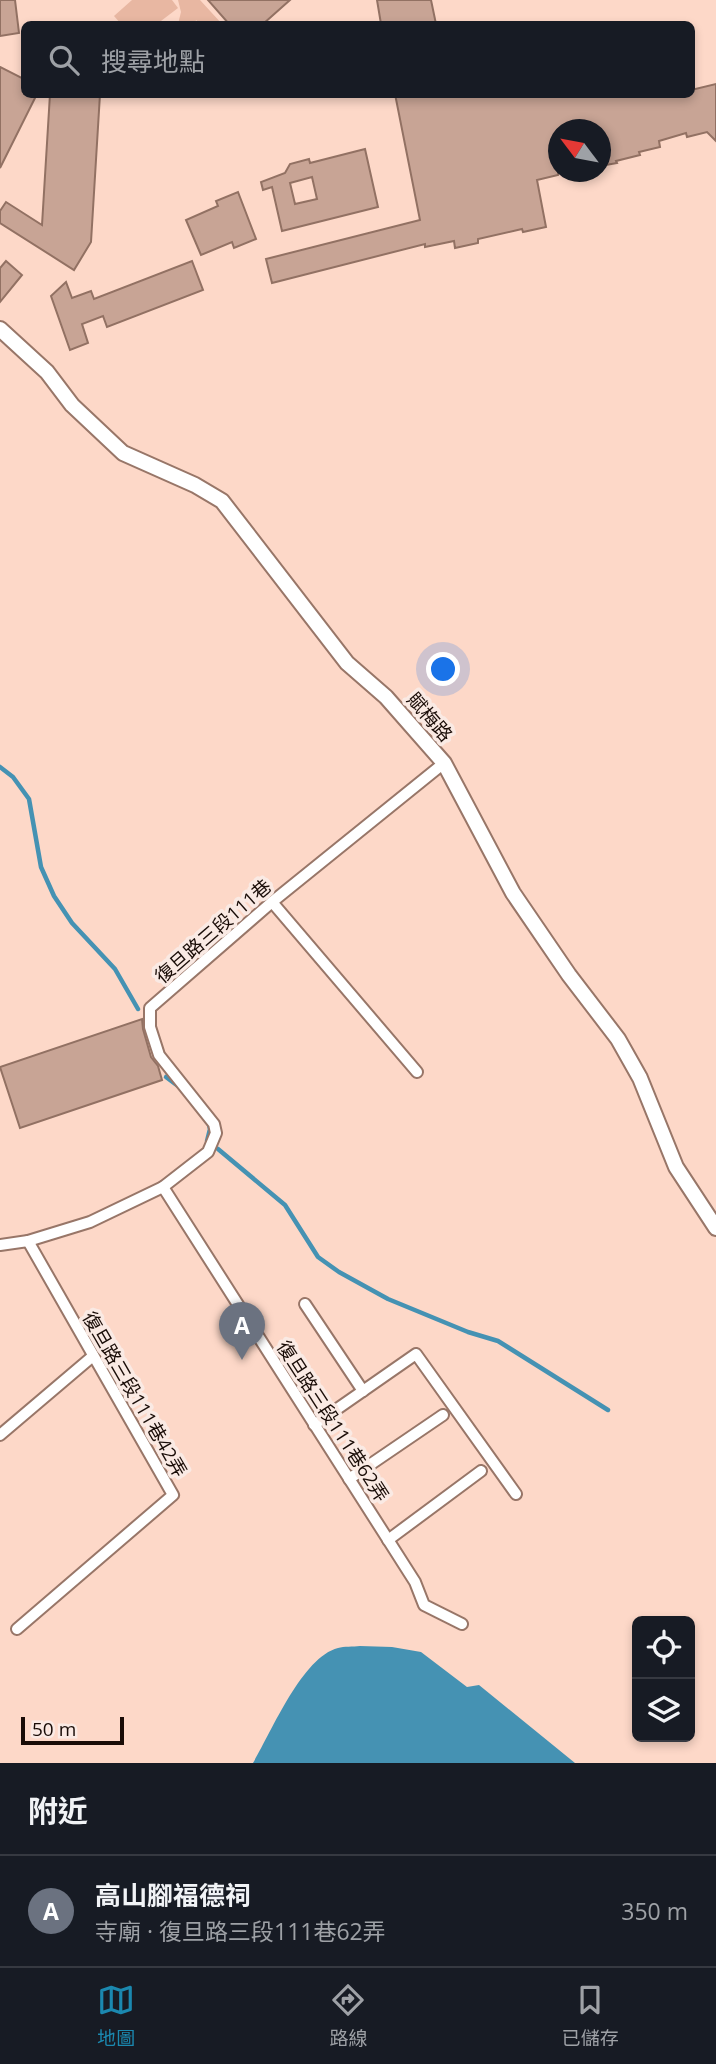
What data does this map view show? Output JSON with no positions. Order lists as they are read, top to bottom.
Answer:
{
  "streets": {
    "street": [
      "賦梅路",
      "復旦路三段111巷",
      "復旦路三段111巷42弄",
      "復旦路三段111巷62弄"
    ]
  },
  "crossings": [
    ["賦梅路", "復旦路三段111巷"],
    ["復旦路三段111巷", "復旦路三段111巷42弄"],
    ["復旦路三段111巷", "復旦路三段111巷62弄"]
  ],
  "scale_bar": "50 m",
  "north": "top left",
  "page": {
    "search": "搜尋地點",
    "pins": "A",
    "scale": "50 m",
    "heading": "附近",
    "list": [
      {
        "mark": "A",
        "name": "高山腳福德祠",
        "note": "寺廟 · 復旦路三段111巷62弄",
        "value": "350 m"
      }
    ],
    "nav": ["地圖", "路線", "已儲存"]
  }
}
